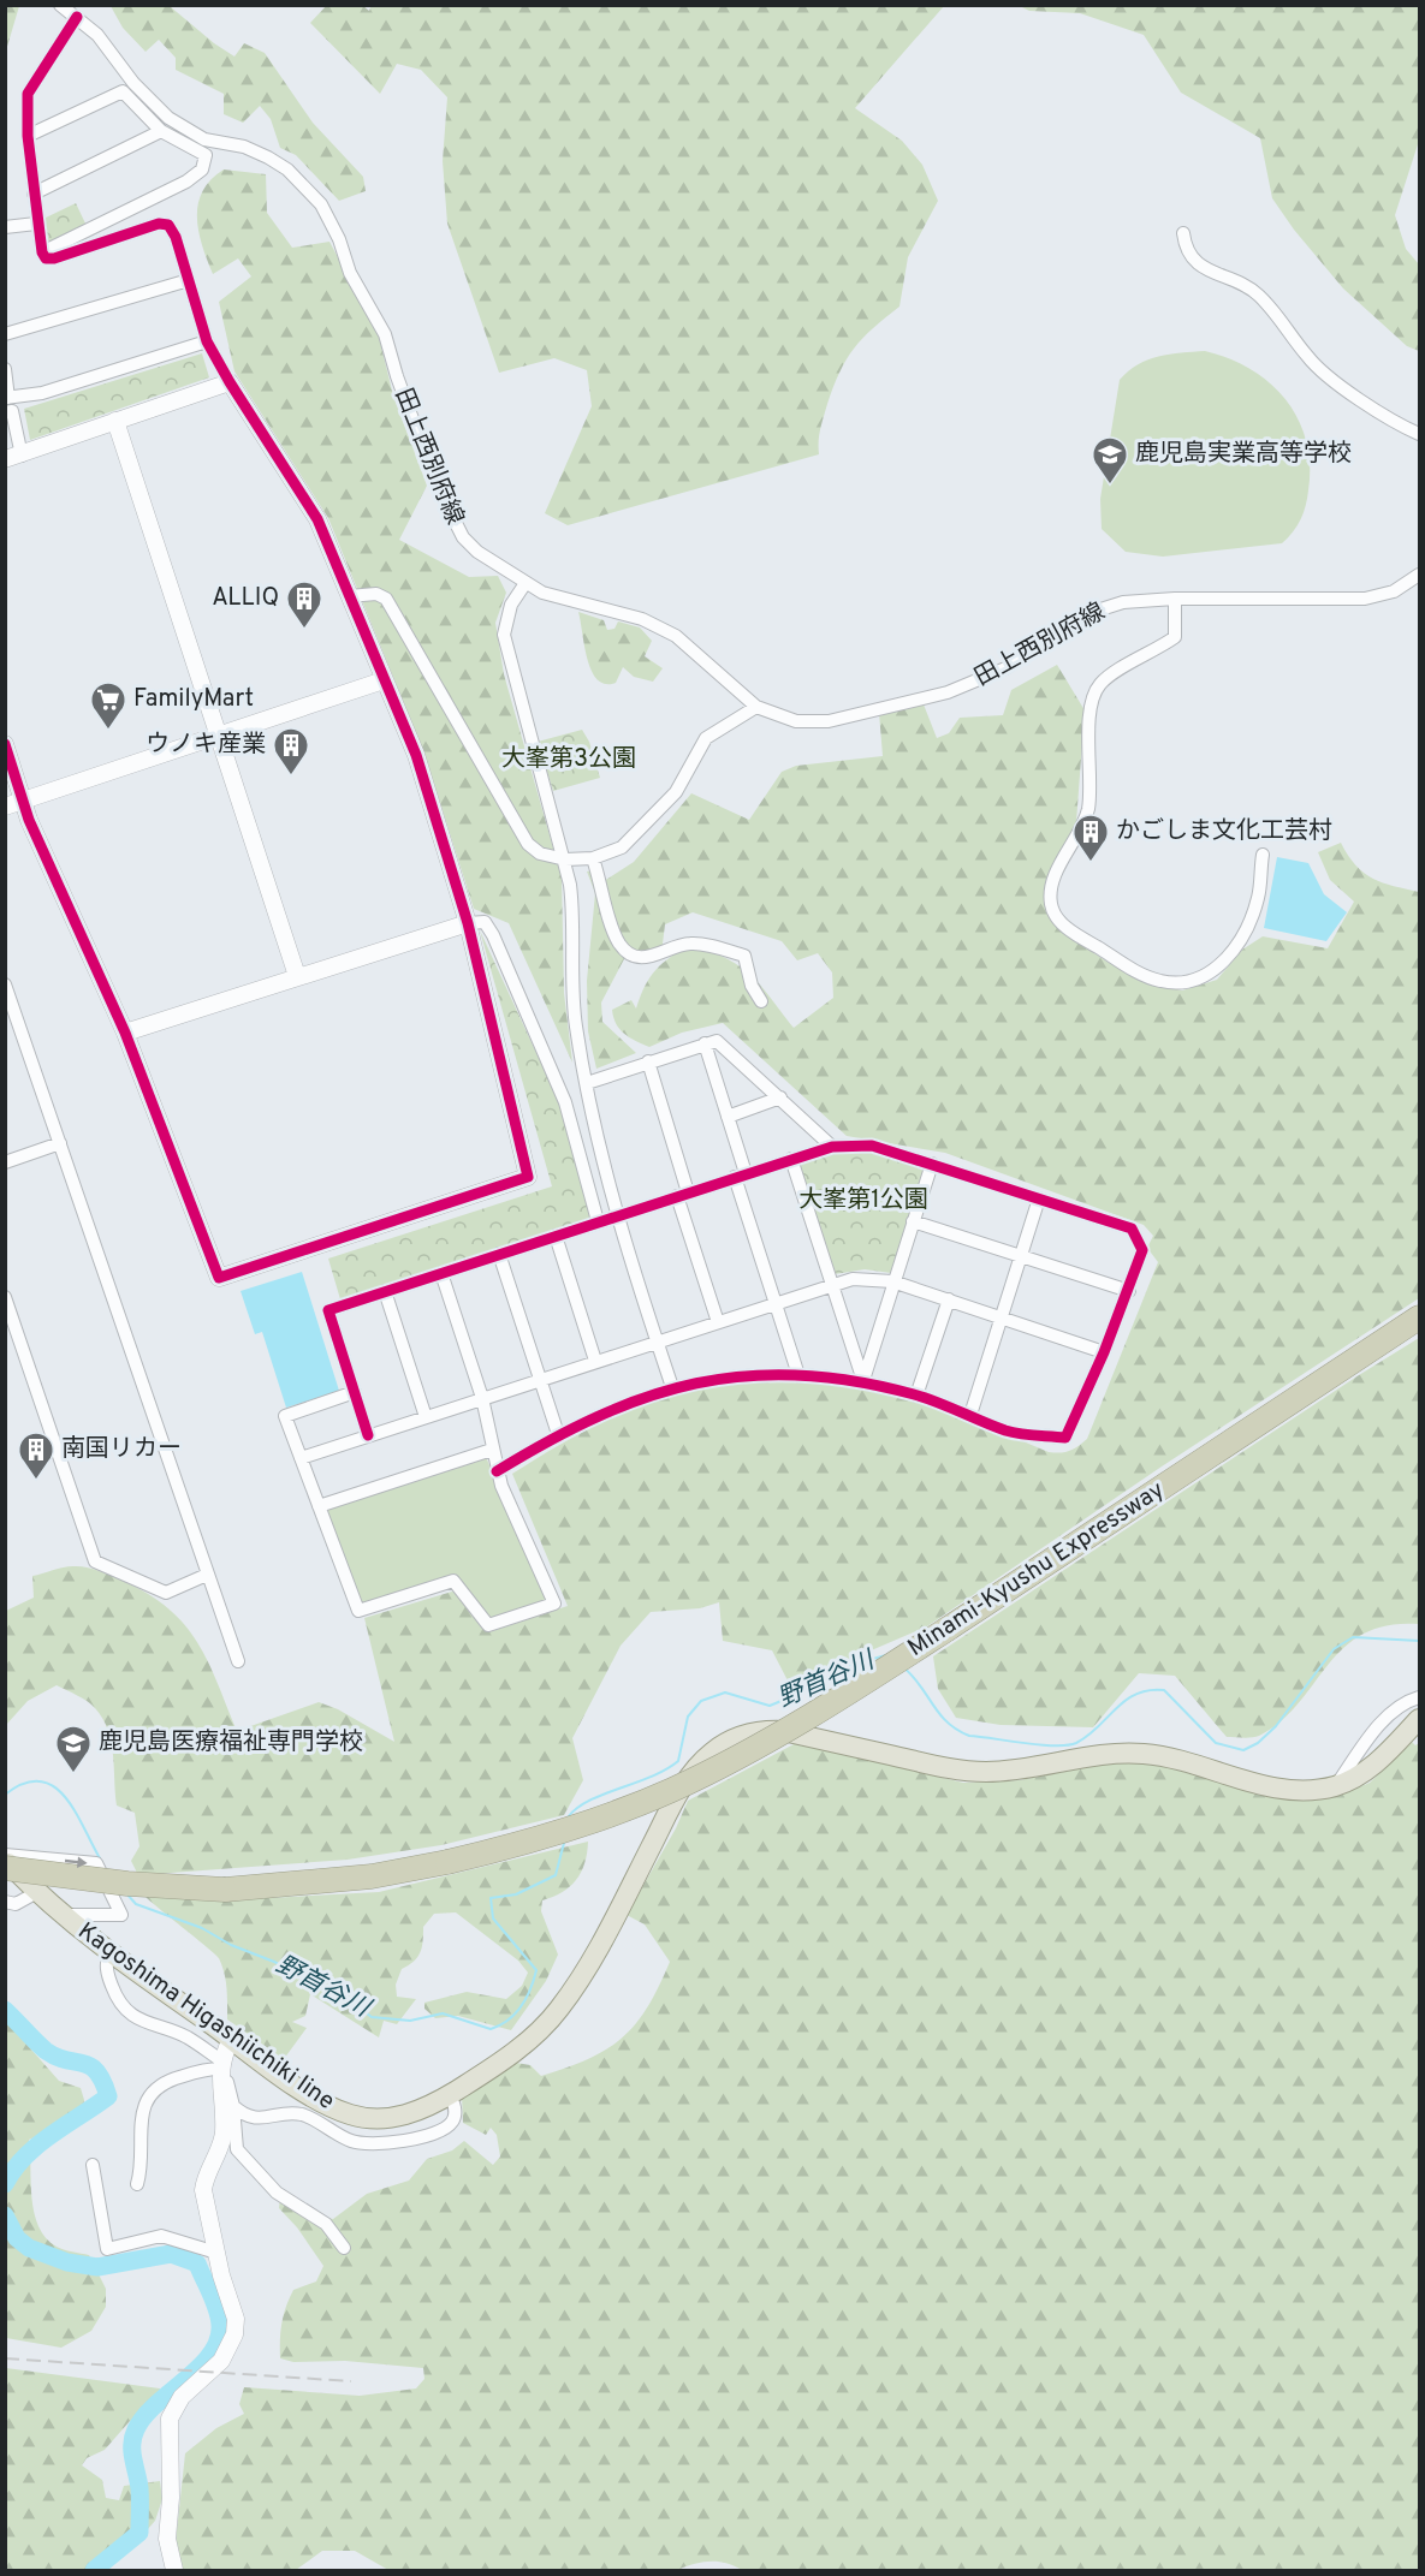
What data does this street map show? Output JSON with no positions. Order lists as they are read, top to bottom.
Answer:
{
  "streets": {
    "highway": ["Minami-Kyushu Expressway"],
    "main road": ["Kagoshima Higashiichiki line"],
    "street": ["田上西別府線"]
  },
  "water": ["野首谷川"],
  "parks": ["大峯第3公園", "大峯第1公園"],
  "places": {
    "school or university": ["鹿児島実業高等学校", "鹿児島医療福祉専門学校"],
    "building": [
      "ALLIQ",
      "ウノキ産業",
      "かごしま文化工芸村",
      "南国リカー"
    ],
    "supermarket": ["FamilyMart"]
  }
}
